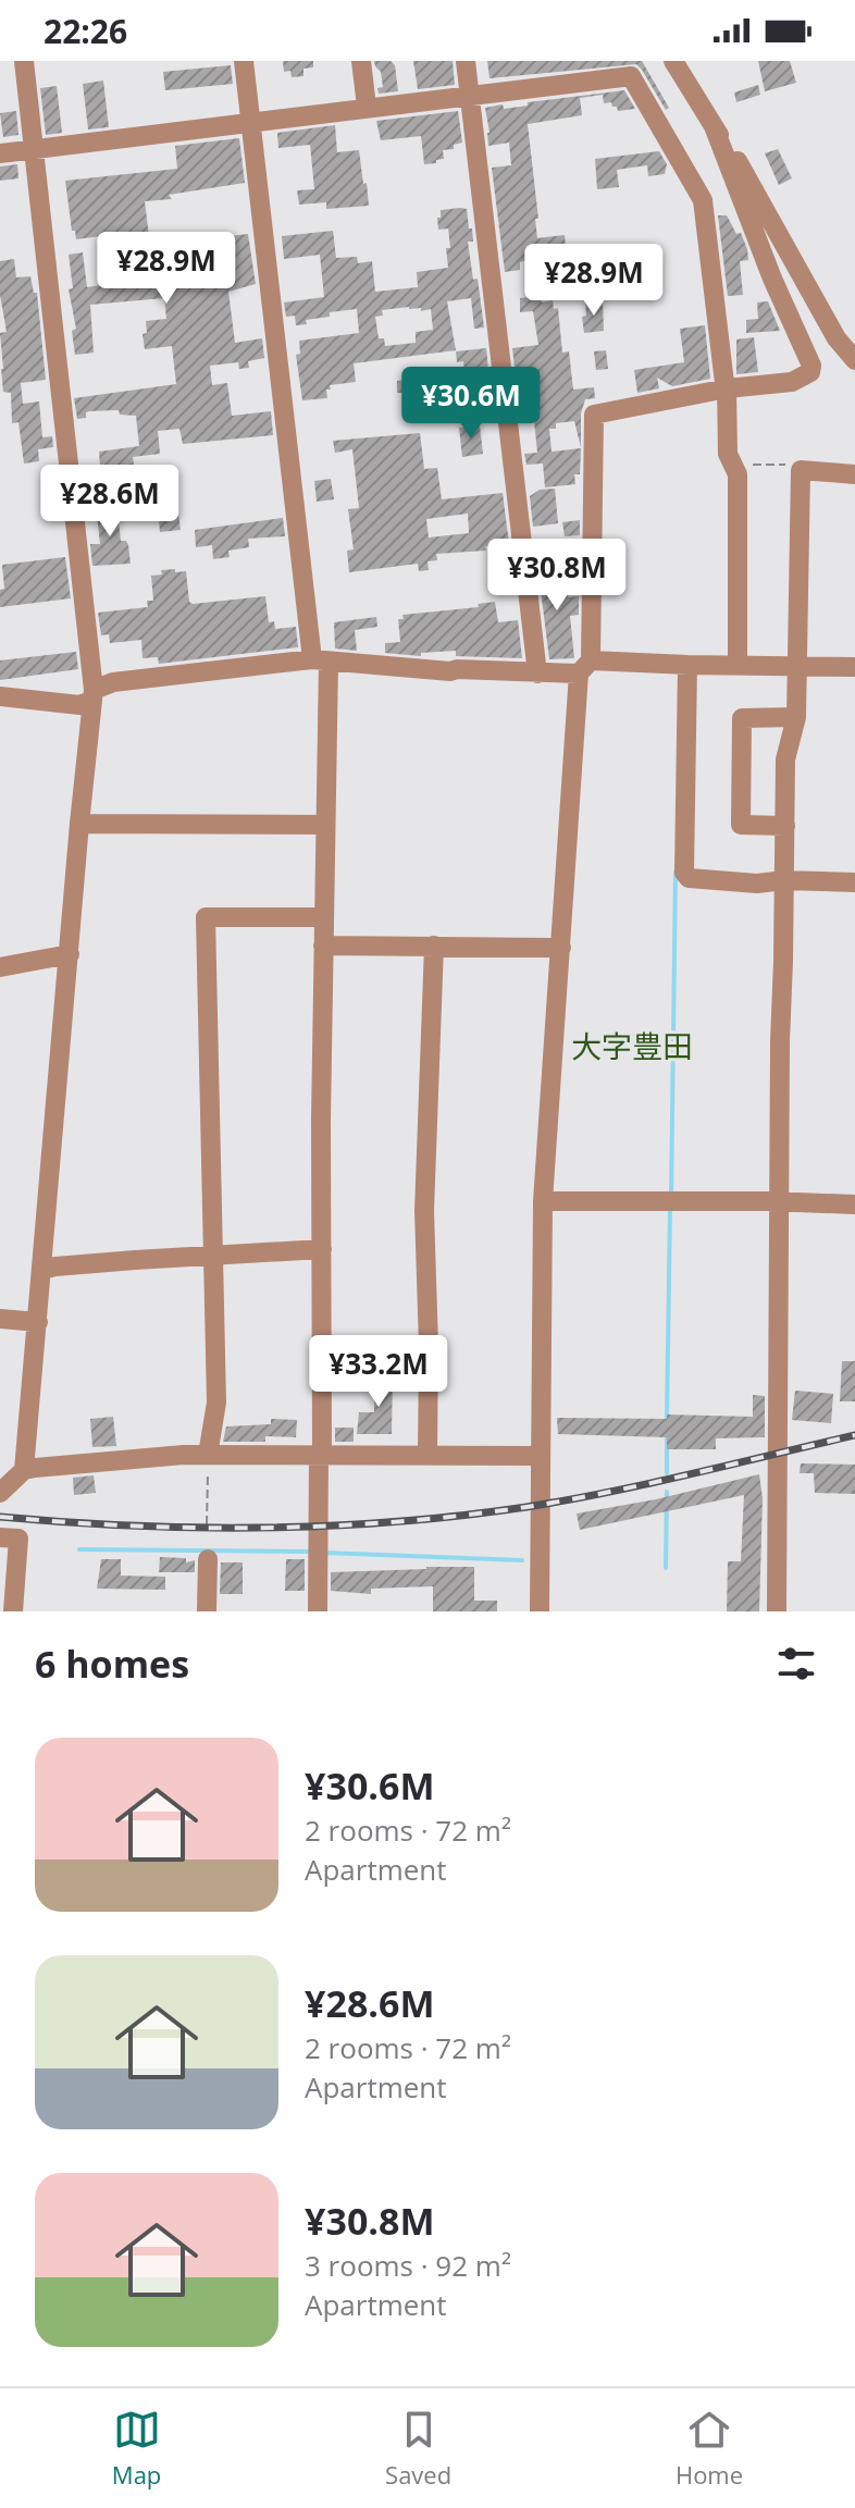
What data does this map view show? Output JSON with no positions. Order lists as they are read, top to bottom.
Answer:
{
  "districts": ["大字豊田"],
  "page": {
    "status": "22:26",
    "price": [
      "¥28.9M",
      "¥28.9M",
      "¥30.6M",
      "¥28.6M",
      "¥30.8M",
      "¥33.2M"
    ],
    "heading": "6 homes",
    "list": [
      {
        "name": "¥30.6M",
        "note": "2 rooms · 72 m² · Apartment"
      },
      {
        "name": "¥28.6M",
        "note": "2 rooms · 72 m² · Apartment"
      },
      {
        "name": "¥30.8M",
        "note": "3 rooms · 92 m² · Apartment"
      }
    ],
    "tabs": ["Map", "Saved", "Home"]
  }
}
